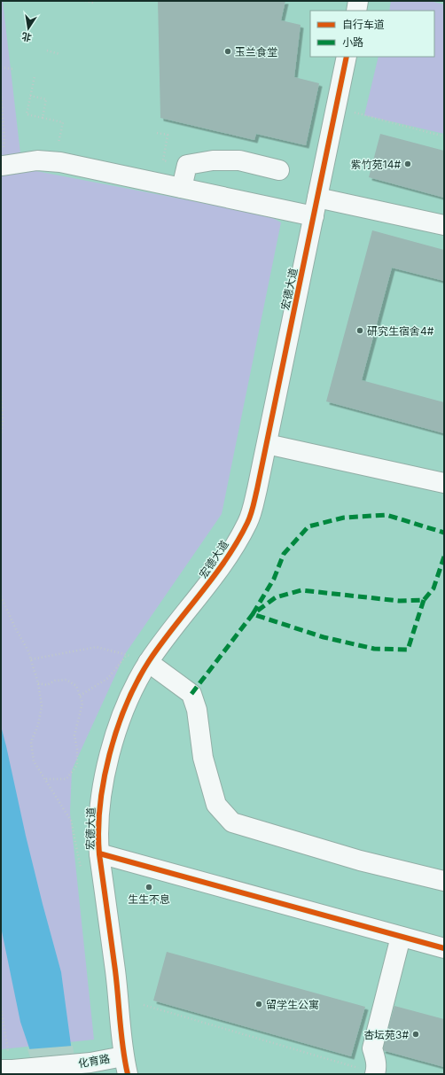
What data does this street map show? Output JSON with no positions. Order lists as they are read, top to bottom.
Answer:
{
  "streets": {
    "street": ["宏德大道", "化育路"]
  },
  "crossings": [
    ["宏德大道", "化育路"]
  ],
  "places": [
    "玉兰食堂",
    "紫竹苑14#",
    "研究生宿舍4#",
    "生生不息",
    "留学生公寓",
    "杏坛苑3#"
  ],
  "legend": ["自行车道", "小路"],
  "north": "bottom"
}
